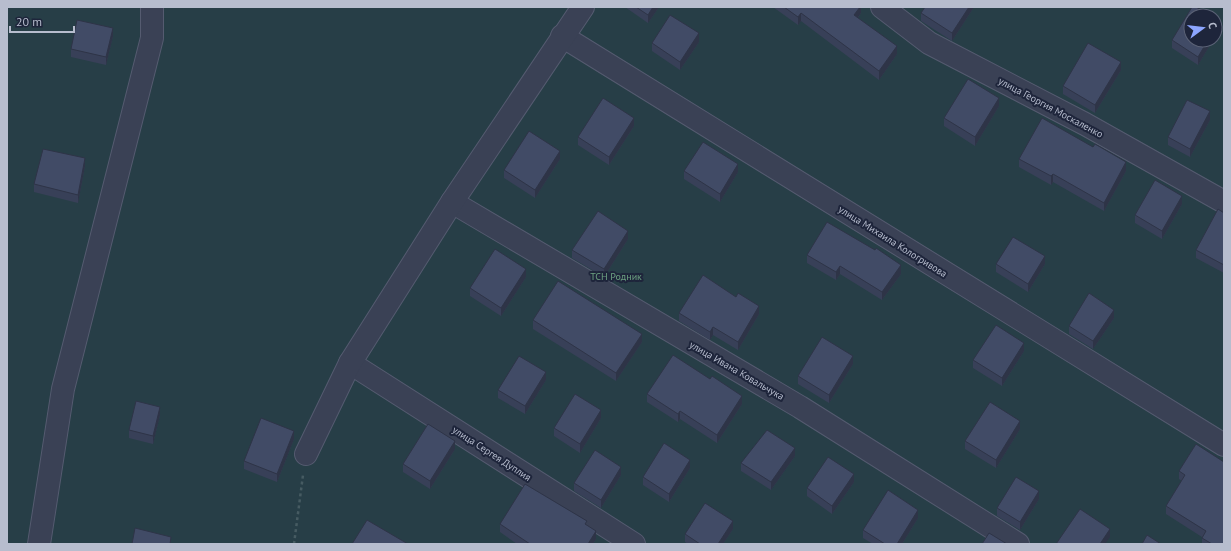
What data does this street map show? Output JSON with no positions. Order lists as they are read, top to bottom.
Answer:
{
  "streets": {
    "street": [
      "улица Георгия Москаленко",
      "улица Михаила Кологривова",
      "улица Ивана Ковальчука",
      "улица Сергея Дуплия"
    ]
  },
  "parks": ["ТСН Родник"],
  "scale_bar": "20 m",
  "north": "right"
}
